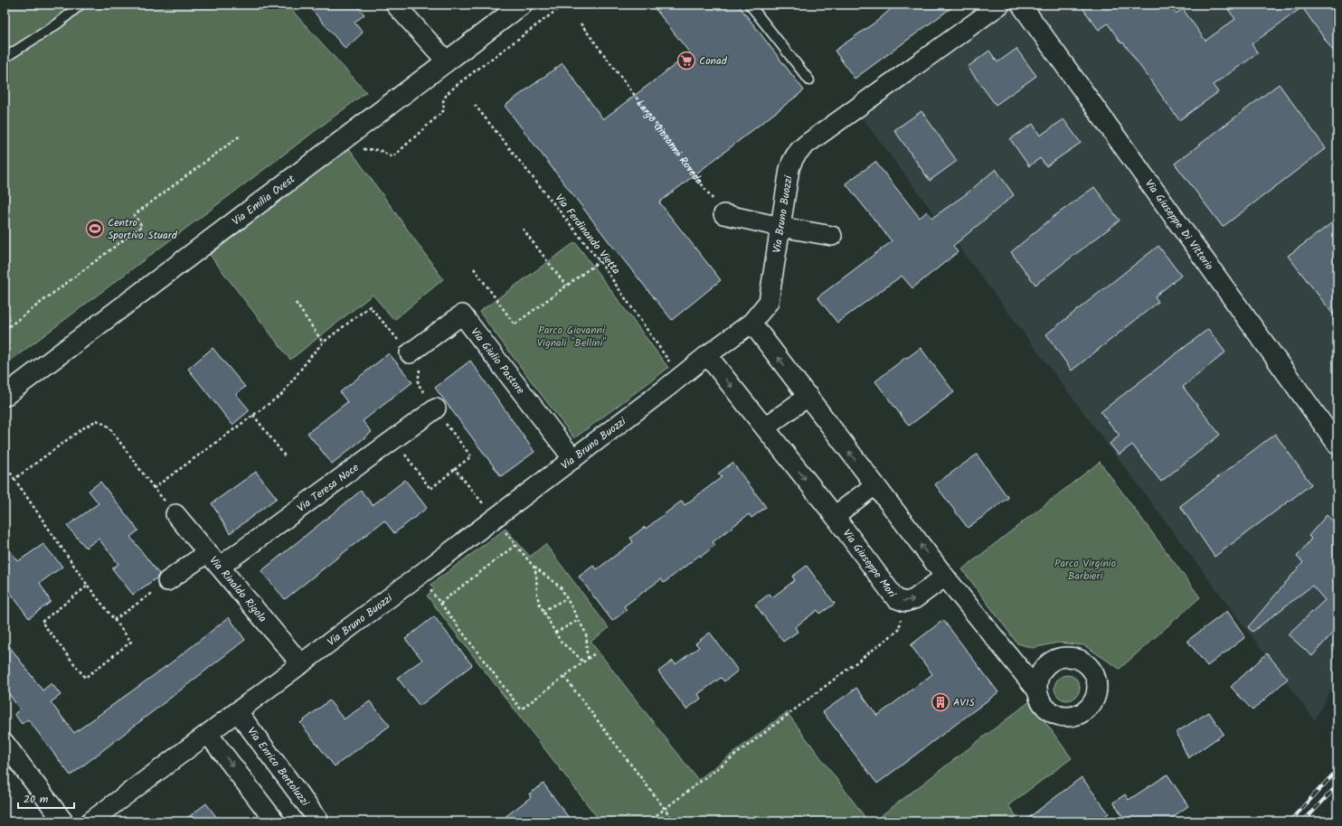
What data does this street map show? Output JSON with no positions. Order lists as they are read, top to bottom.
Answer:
{
  "streets": {
    "street": [
      "Via Emilia Ovest",
      "Via Bruno Buozzi",
      "Via Giuseppe Di Vittorio",
      "Via Giulio Pastore",
      "Via Teresa Noce",
      "Via Giuseppe Mori",
      "Via Rinaldo Rigola",
      "Via Enrico Bertoluzzi"
    ],
    "path": ["Largo Giovanni Roveda", "Via Ferdinando Vietta"]
  },
  "crossings": [
    ["Via Bruno Buozzi", "Via Ferdinando Vietta"],
    ["Via Bruno Buozzi", "Via Giulio Pastore"],
    ["Via Bruno Buozzi", "Via Giuseppe Mori"],
    ["Via Bruno Buozzi", "Via Rinaldo Rigola"],
    ["Via Bruno Buozzi", "Via Enrico Bertoluzzi"],
    ["Via Teresa Noce", "Via Rinaldo Rigola"]
  ],
  "parks": ["Parco Giovanni Vignali \"Bellini\"", "Parco Virginio Barbieri"],
  "places": {
    "supermarket": ["Conad"],
    "sports": ["Centro Sportivo Stuard"],
    "building": ["AVIS"]
  },
  "scale_bar": "20 m"
}
